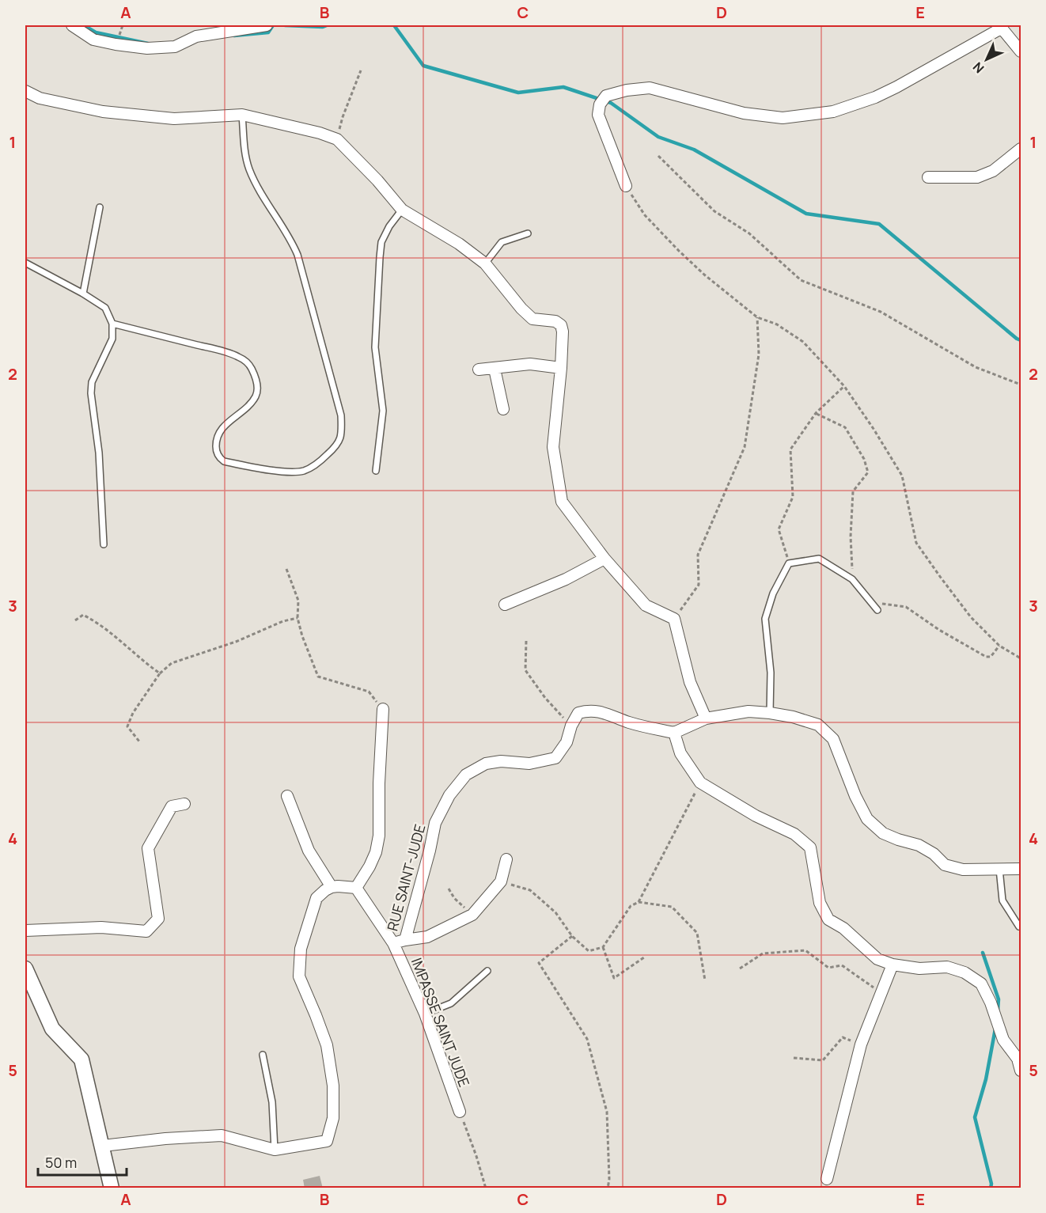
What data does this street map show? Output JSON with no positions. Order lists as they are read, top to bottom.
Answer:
{
  "streets": {
    "street": ["RUE SAINT-JUDE", "IMPASSE SAINT JUDE"]
  },
  "crossings": [
    ["RUE SAINT-JUDE", "IMPASSE SAINT JUDE"]
  ],
  "scale_bar": "50 m",
  "north": "bottom left",
  "grid": {
    "columns": [
      "A",
      "B",
      "C",
      "D",
      "E"
    ],
    "rows": [
      "1",
      "2",
      "3",
      "4",
      "5"
    ]
  }
}
